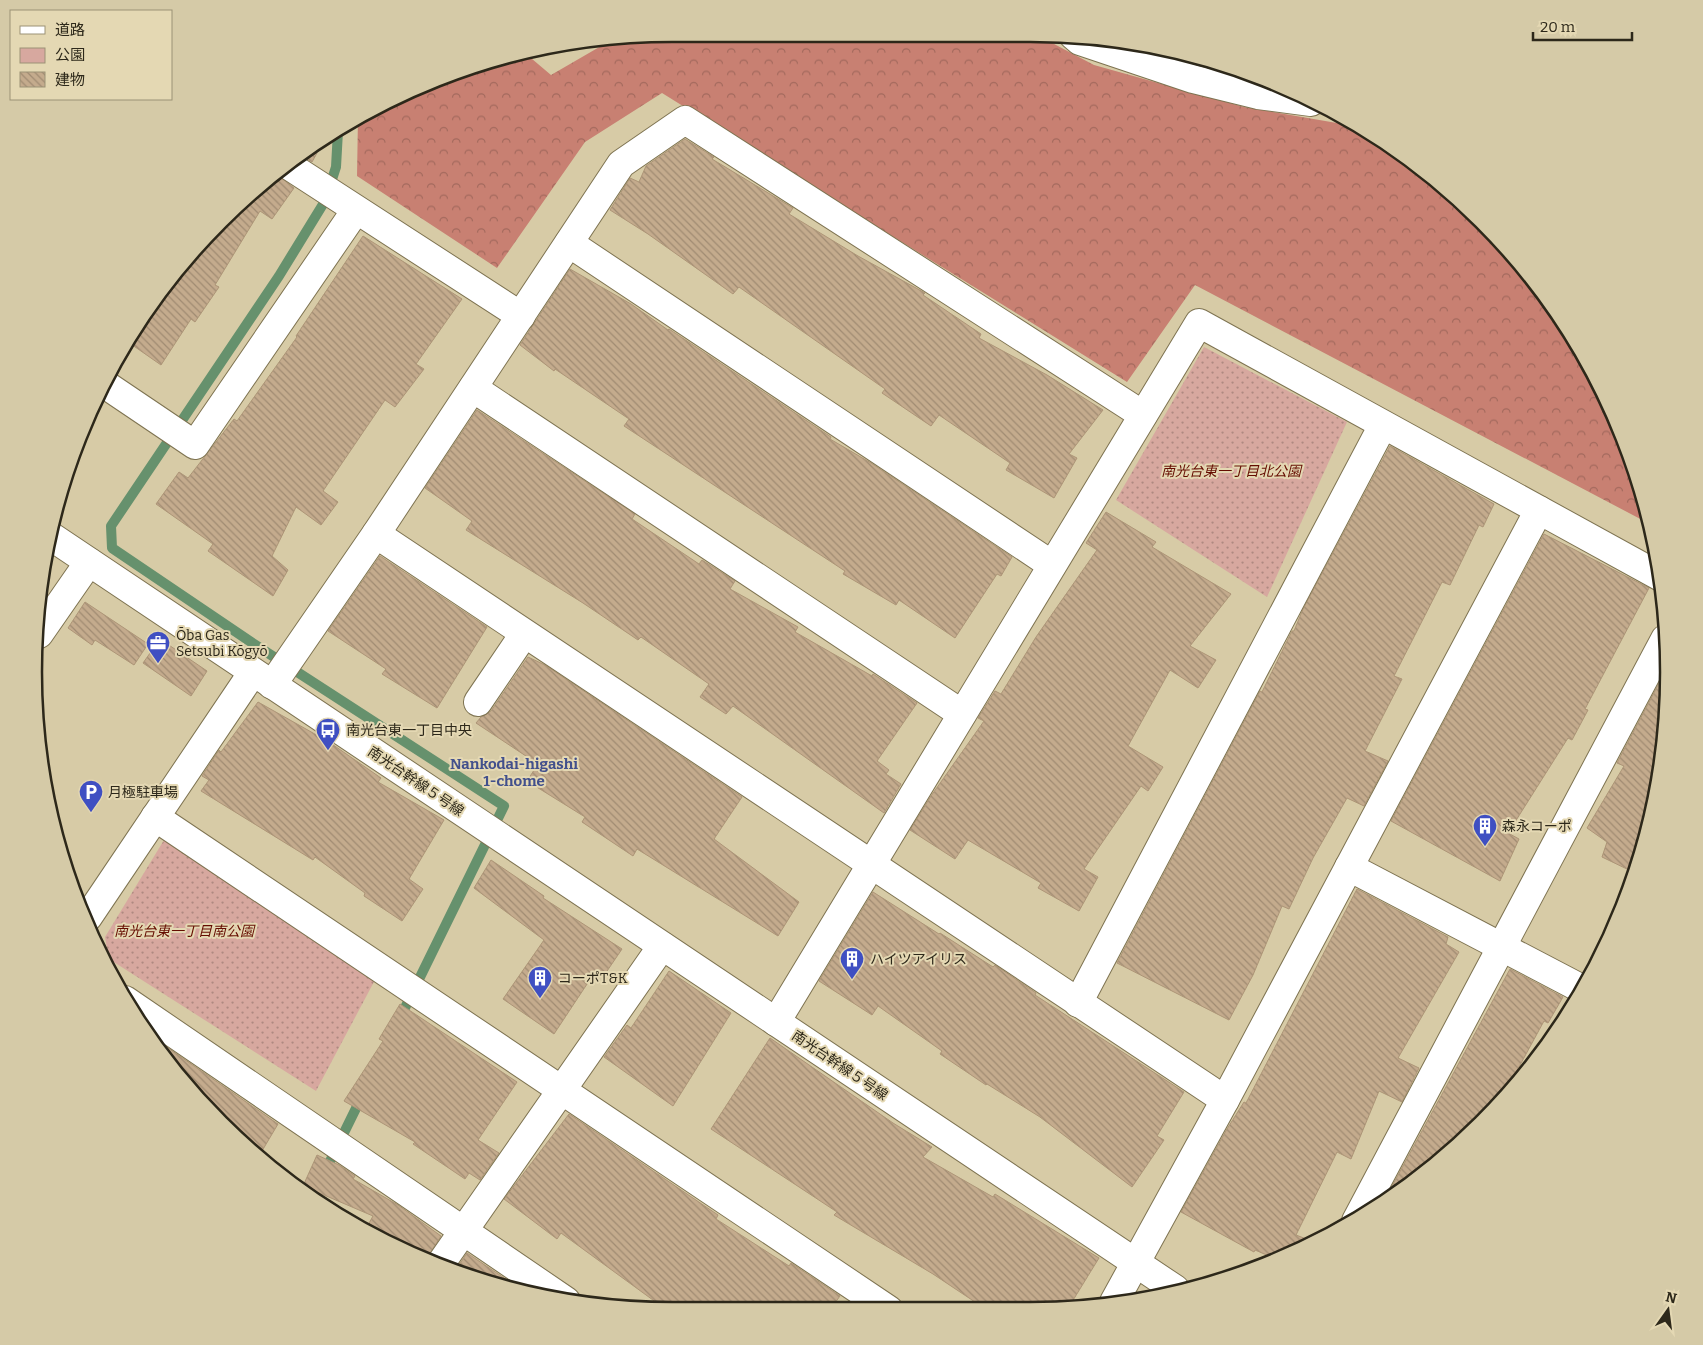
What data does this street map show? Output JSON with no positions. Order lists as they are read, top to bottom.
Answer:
{
  "streets": {
    "street": ["南光台幹線５号線"]
  },
  "districts": ["Nankodai-higashi 1-chome"],
  "parks": ["南光台東一丁目北公園", "南光台東一丁目南公園"],
  "places": {
    "office": ["Ōba Gas Setsubi Kōgyō"],
    "bus stop": ["南光台東一丁目中央"],
    "parking": ["月極駐車場"],
    "building": ["森永コーポ", "ハイツアイリス", "コーポT&K"]
  },
  "legend": ["道路", "公園", "建物"],
  "scale_bar": "20 m",
  "north": "top"
}
